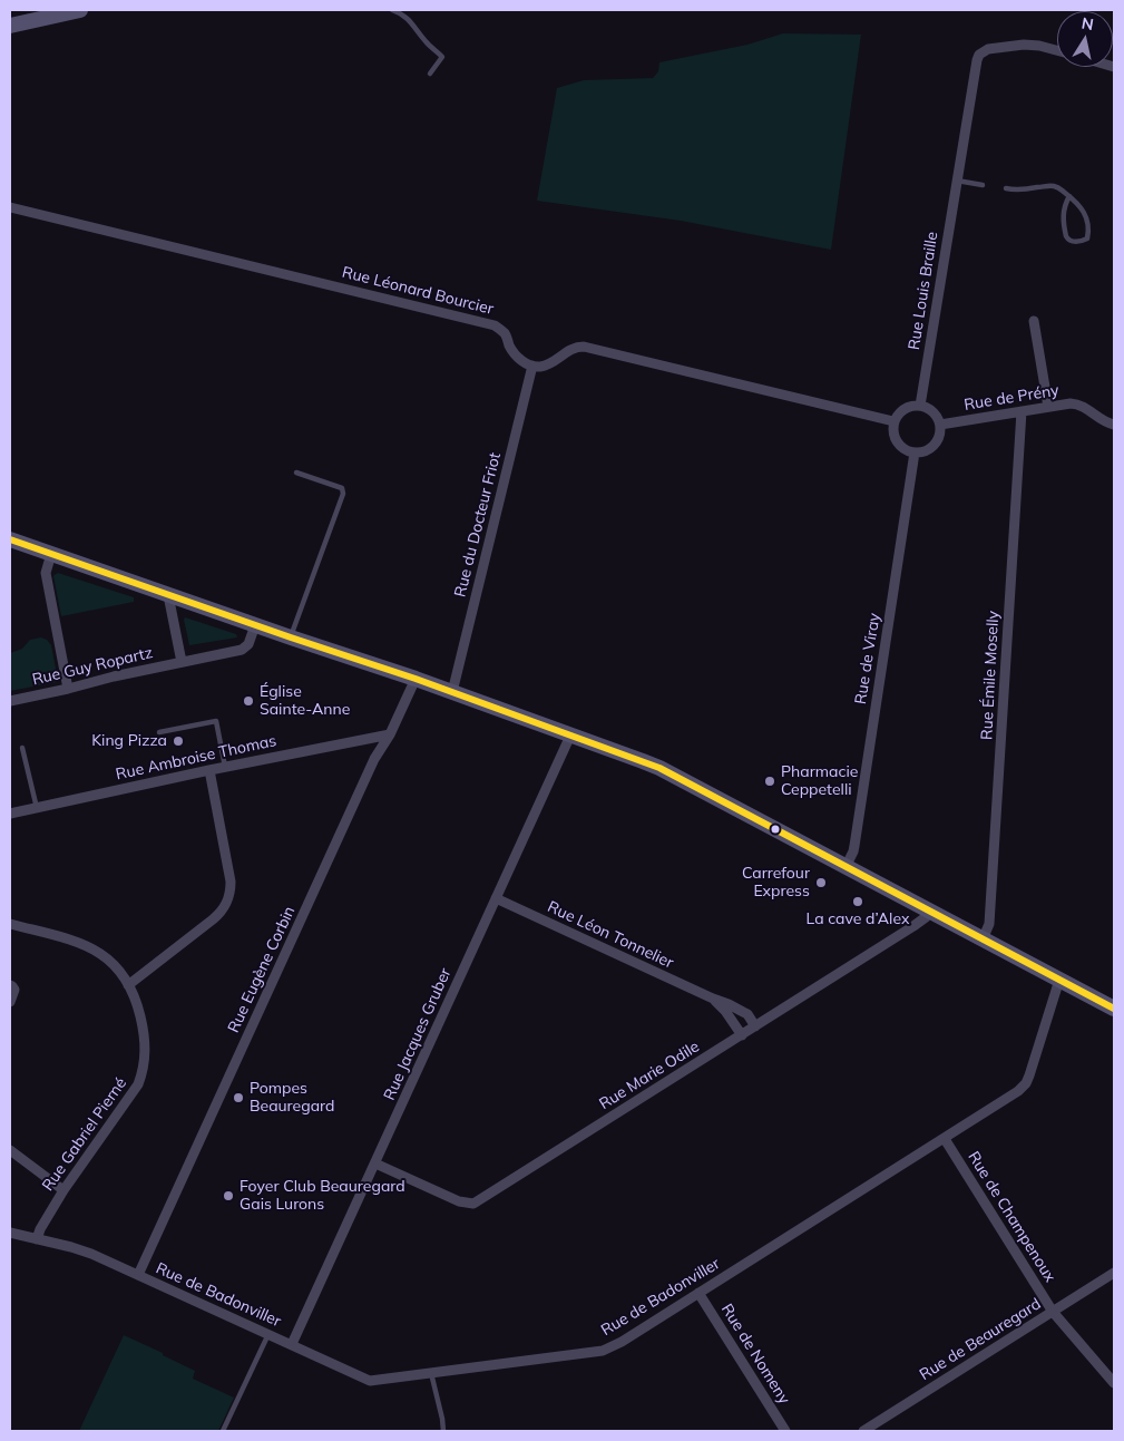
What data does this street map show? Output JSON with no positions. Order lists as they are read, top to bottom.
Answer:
{
  "streets": {
    "street": [
      "Rue Léonard Bourcier",
      "Rue Louis Braille",
      "Rue de Prény",
      "Rue du Docteur Friot",
      "Rue de Viray",
      "Rue Guy Ropartz",
      "Rue Émile Moselly",
      "Rue Ambroise Thomas",
      "Rue Léon Tonnelier",
      "Rue Eugène Corbin",
      "Rue Jacques Gruber",
      "Rue Marie Odile",
      "Rue Gabriel Pierné",
      "Rue de Champenoux",
      "Rue de Badonviller",
      "Rue de Beauregard",
      "Rue de Nomeny"
    ]
  },
  "crossings": [
    ["Rue Léonard Bourcier", "Rue du Docteur Friot"],
    ["Rue Louis Braille", "Rue de Prény"],
    ["Rue Louis Braille", "Rue de Viray"],
    ["Rue de Prény", "Rue de Viray"],
    ["Rue de Prény", "Rue Émile Moselly"],
    ["Rue Ambroise Thomas", "Rue Eugène Corbin"],
    ["Rue Léon Tonnelier", "Rue Jacques Gruber"],
    ["Rue Léon Tonnelier", "Rue Marie Odile"],
    ["Rue Eugène Corbin", "Rue de Badonviller"],
    ["Rue Jacques Gruber", "Rue Marie Odile"],
    ["Rue Jacques Gruber", "Rue de Badonviller"],
    ["Rue Gabriel Pierné", "Rue de Badonviller"],
    ["Rue de Champenoux", "Rue de Badonviller"],
    ["Rue de Champenoux", "Rue de Beauregard"],
    ["Rue de Badonviller", "Rue de Nomeny"]
  ],
  "places": [
    "Église Sainte-Anne",
    "King Pizza",
    "Pharmacie Ceppetelli",
    "Carrefour Express",
    "La cave d’Alex",
    "Pompes Beauregard",
    "Foyer Club Beauregard Gais Lurons"
  ],
  "north": "top"
}
